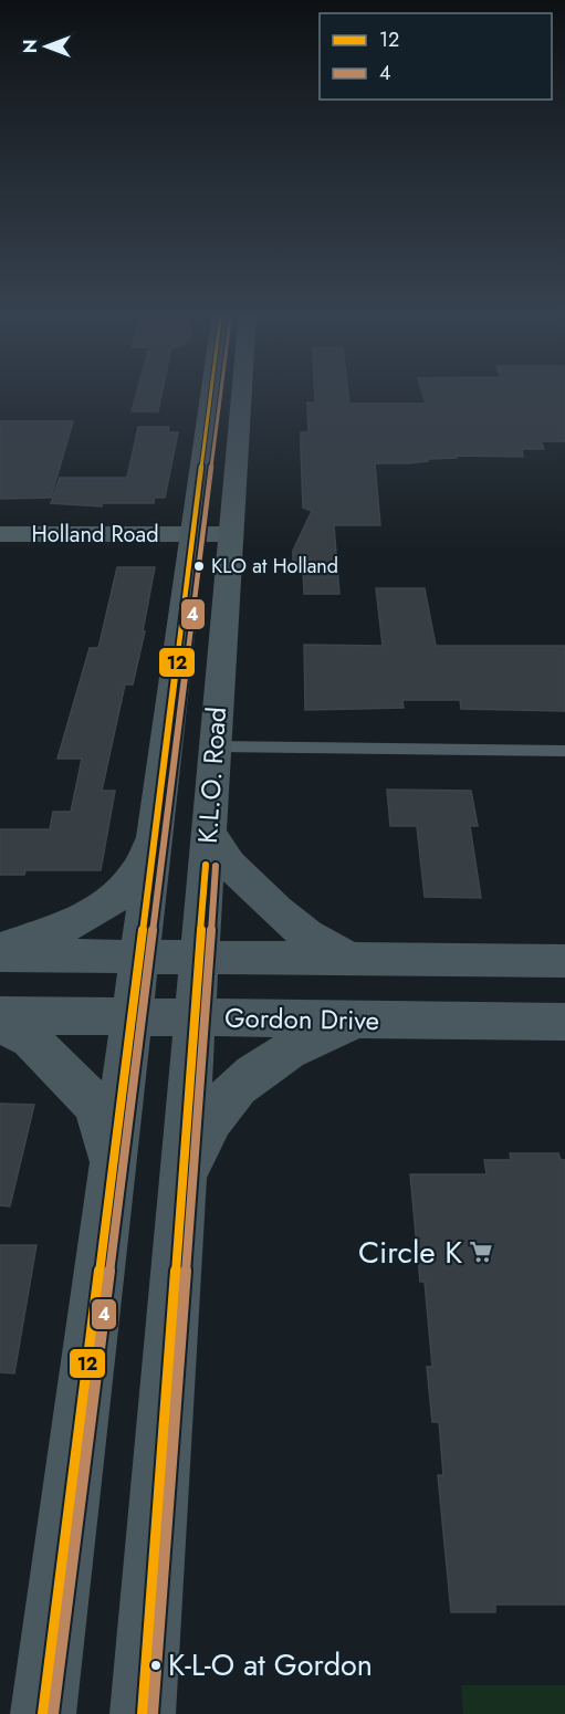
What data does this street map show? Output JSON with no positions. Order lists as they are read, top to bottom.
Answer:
{
  "streets": {
    "main road": ["K.L.O. Road", "Gordon Drive"],
    "street": ["Holland Road"]
  },
  "crossings": [
    ["Holland Road", "K.L.O. Road"],
    ["K.L.O. Road", "Gordon Drive"]
  ],
  "places": {
    "other": ["KLO at Holland", "K-L-O at Gordon"],
    "supermarket": ["Circle K"]
  },
  "lines": ["transit line 12", "transit line 4"],
  "legend": ["12", "4"],
  "north": "left"
}
